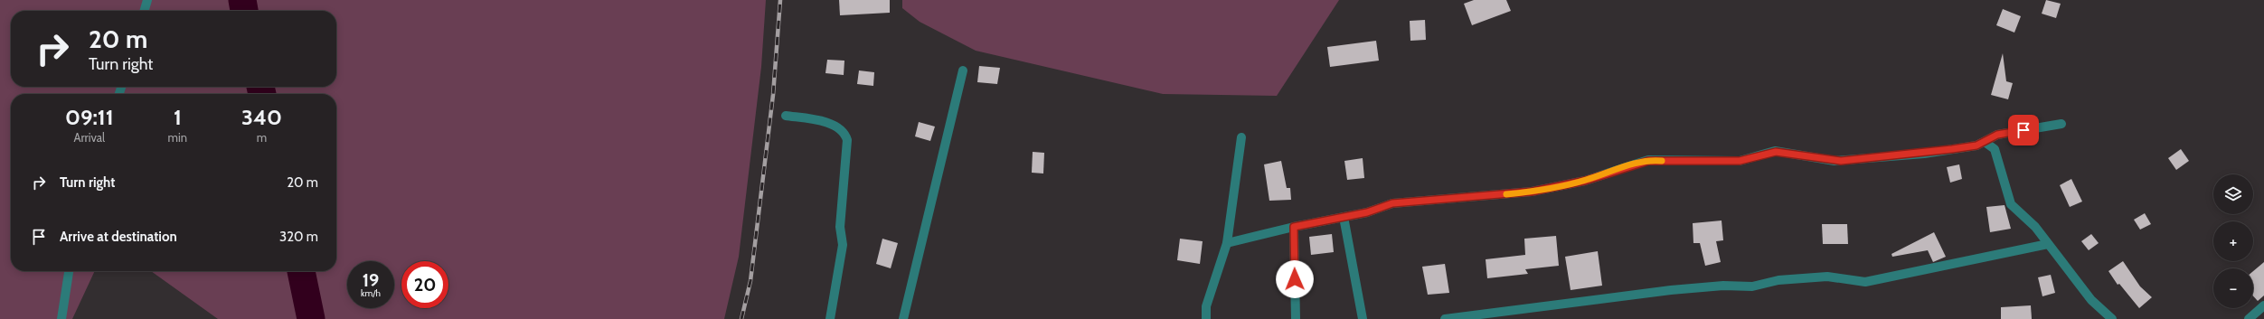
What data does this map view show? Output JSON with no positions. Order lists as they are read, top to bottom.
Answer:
{
  "page": {
    "turn": ["20 m", "Turn right"],
    "eta": [
      "09:11",
      "Arrival",
      "1",
      "min",
      "340",
      "m"
    ],
    "list": [
      {
        "name": "Turn right",
        "value": "20 m"
      },
      {
        "name": "Arrive at destination",
        "value": "320 m"
      }
    ],
    "map_buttons": ["+", "−"],
    "speed": "19 km/h",
    "limit": "20"
  }
}
